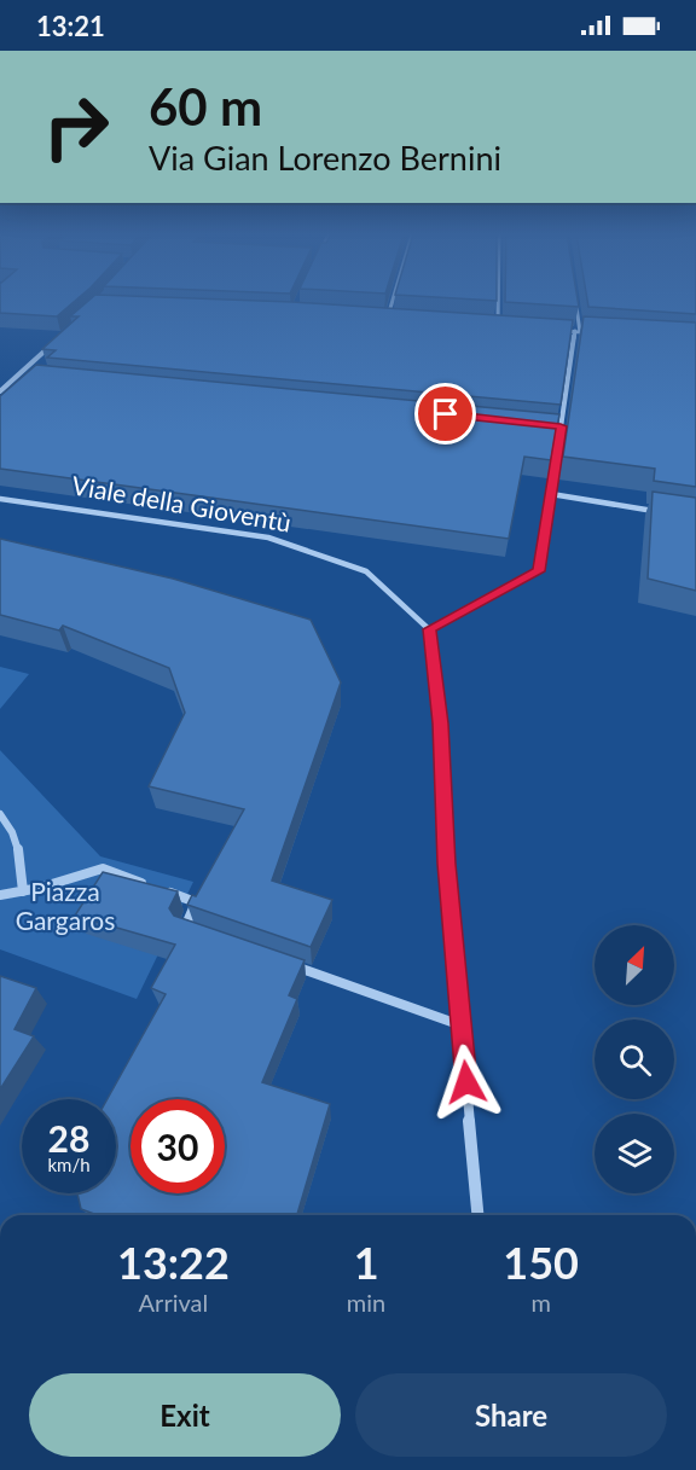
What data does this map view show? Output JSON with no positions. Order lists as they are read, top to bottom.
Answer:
{
  "streets": {
    "street": ["Viale della Gioventù"]
  },
  "parks": ["Piazza Gargaros"],
  "north": "top right",
  "page": {
    "status": "13:21",
    "turn": ["60 m", "Via Gian Lorenzo Bernini"],
    "speed": "28 km/h",
    "limit": "30",
    "eta": [
      "13:22",
      "Arrival",
      "1",
      "min",
      "150",
      "m"
    ],
    "buttons": ["Exit", "Share"]
  }
}
